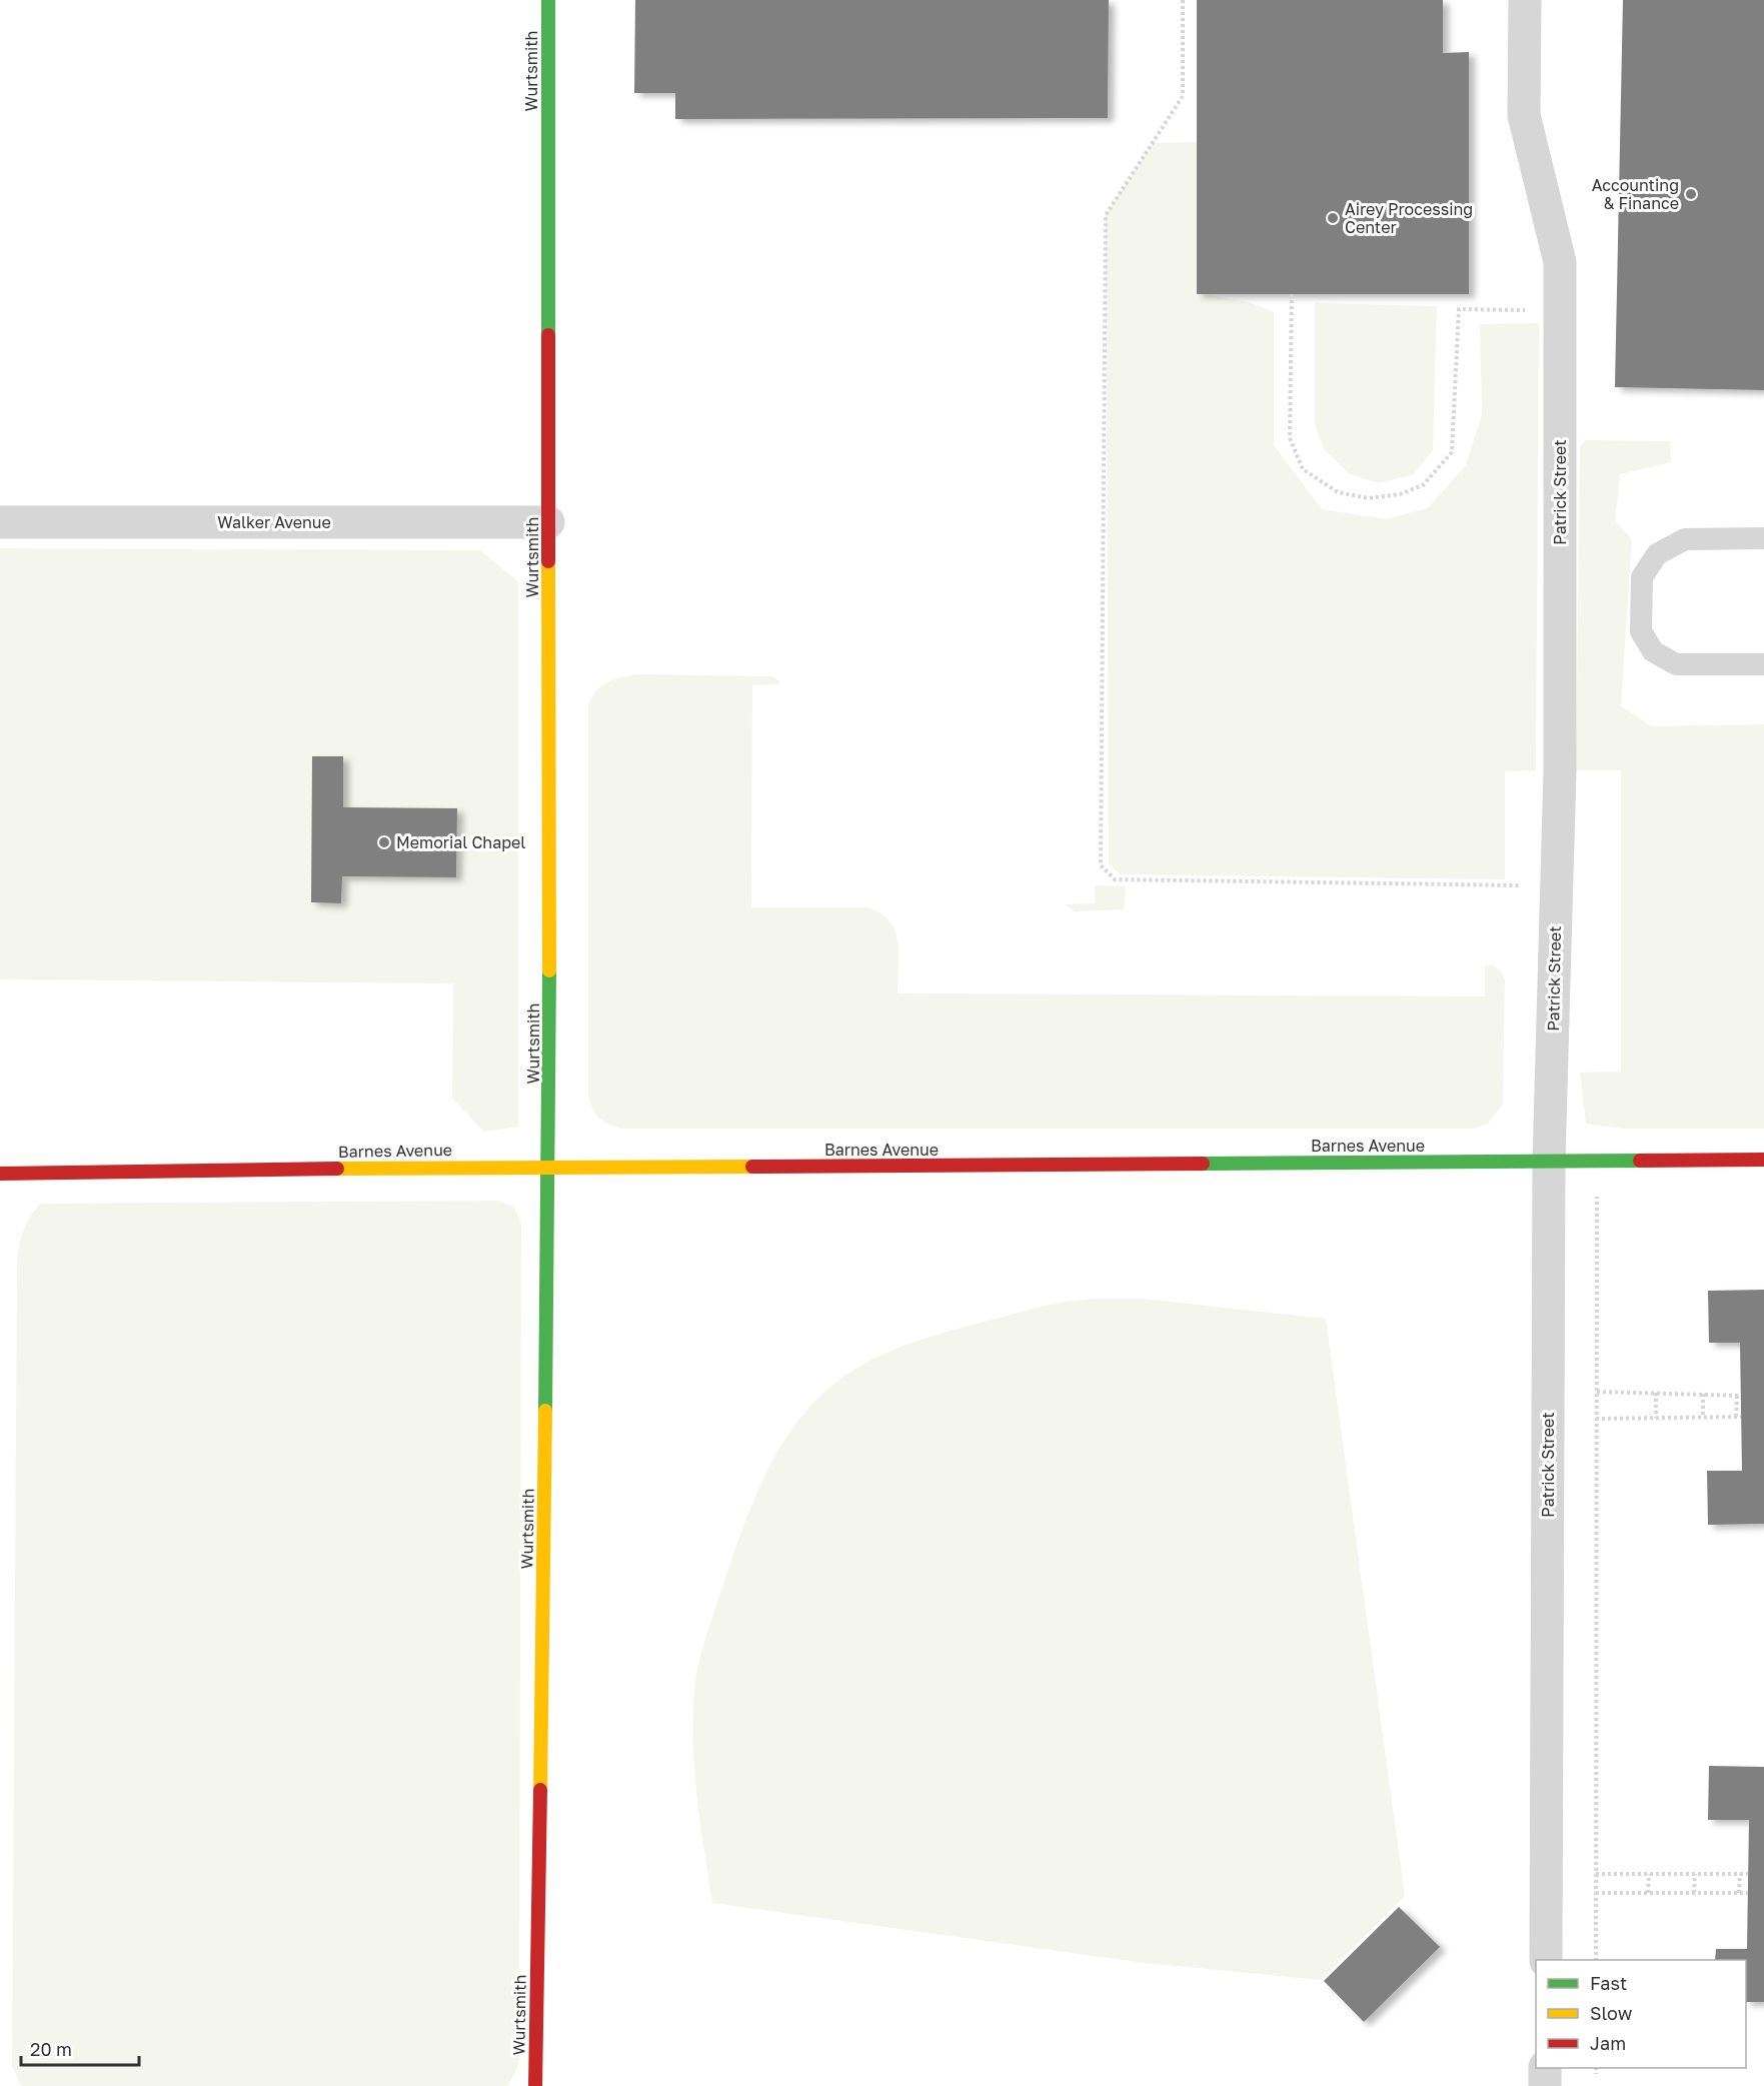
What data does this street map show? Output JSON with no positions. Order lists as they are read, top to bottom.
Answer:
{
  "streets": {
    "street": [
      "Wurtsmith",
      "Patrick Street",
      "Walker Avenue",
      "Barnes Avenue"
    ]
  },
  "crossings": [
    ["Wurtsmith", "Walker Avenue"],
    ["Wurtsmith", "Barnes Avenue"],
    ["Patrick Street", "Barnes Avenue"]
  ],
  "places": ["Accounting & Finance", "Airey Processing Center", "Memorial Chapel"],
  "legend": ["Fast", "Slow", "Jam"],
  "scale_bar": "20 m"
}
